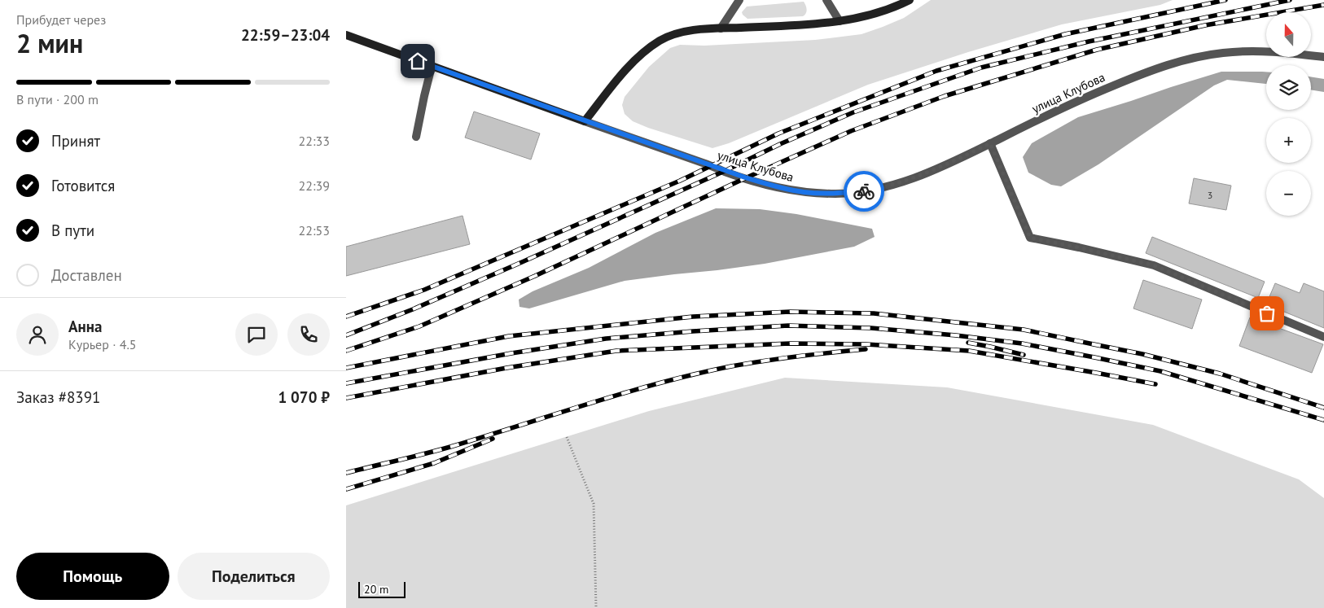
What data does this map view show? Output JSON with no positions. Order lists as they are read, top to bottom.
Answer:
{
  "streets": {
    "main road": ["улица Клубова"]
  },
  "house_numbers": ["3"],
  "scale_bar": "20 m",
  "north": "top",
  "page": {
    "heading": ["2 мин", "Прибудет через", "22:59–23:04"],
    "panel": [
      "Анна",
      "Курьер · 4.5",
      "Заказ #8391",
      "1 070 ₽"
    ],
    "map_buttons": ["+", "−"],
    "bar": "В пути · 200 m",
    "list": [
      ["Принят", "22:33"],
      ["Готовится", "22:39"],
      ["В пути", "22:53"],
      "Доставлен"
    ],
    "buttons": ["Помощь", "Поделиться"],
    "scale": "20 m"
  }
}
